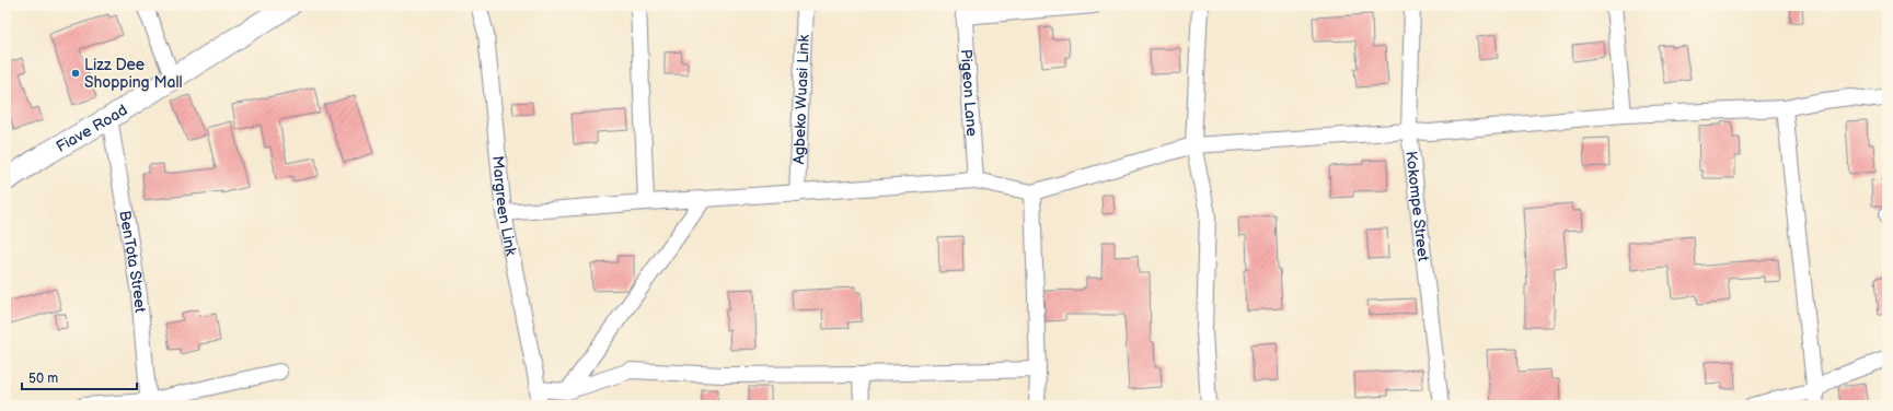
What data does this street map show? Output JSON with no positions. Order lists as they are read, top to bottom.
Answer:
{
  "streets": {
    "street": [
      "Pigeon Lane",
      "Agbeko Wuasi Link",
      "Fiave Road",
      "Margreen Link",
      "Kokompe Street",
      "BenTota Street"
    ]
  },
  "crossings": [
    ["Fiave Road", "BenTota Street"]
  ],
  "places": ["Lizz Dee Shopping Mall"],
  "scale_bar": "50 m"
}
